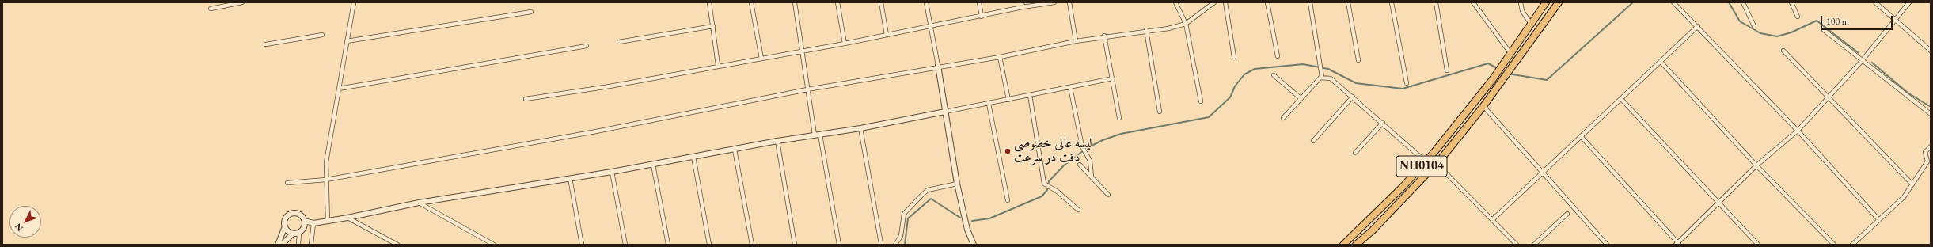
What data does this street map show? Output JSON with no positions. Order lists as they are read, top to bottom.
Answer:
{
  "streets": {
    "highway": ["NH0104"]
  },
  "places": ["لیسه عالی خصوصی دقت در سرعت"],
  "scale_bar": "100 m",
  "north": "bottom left"
}
